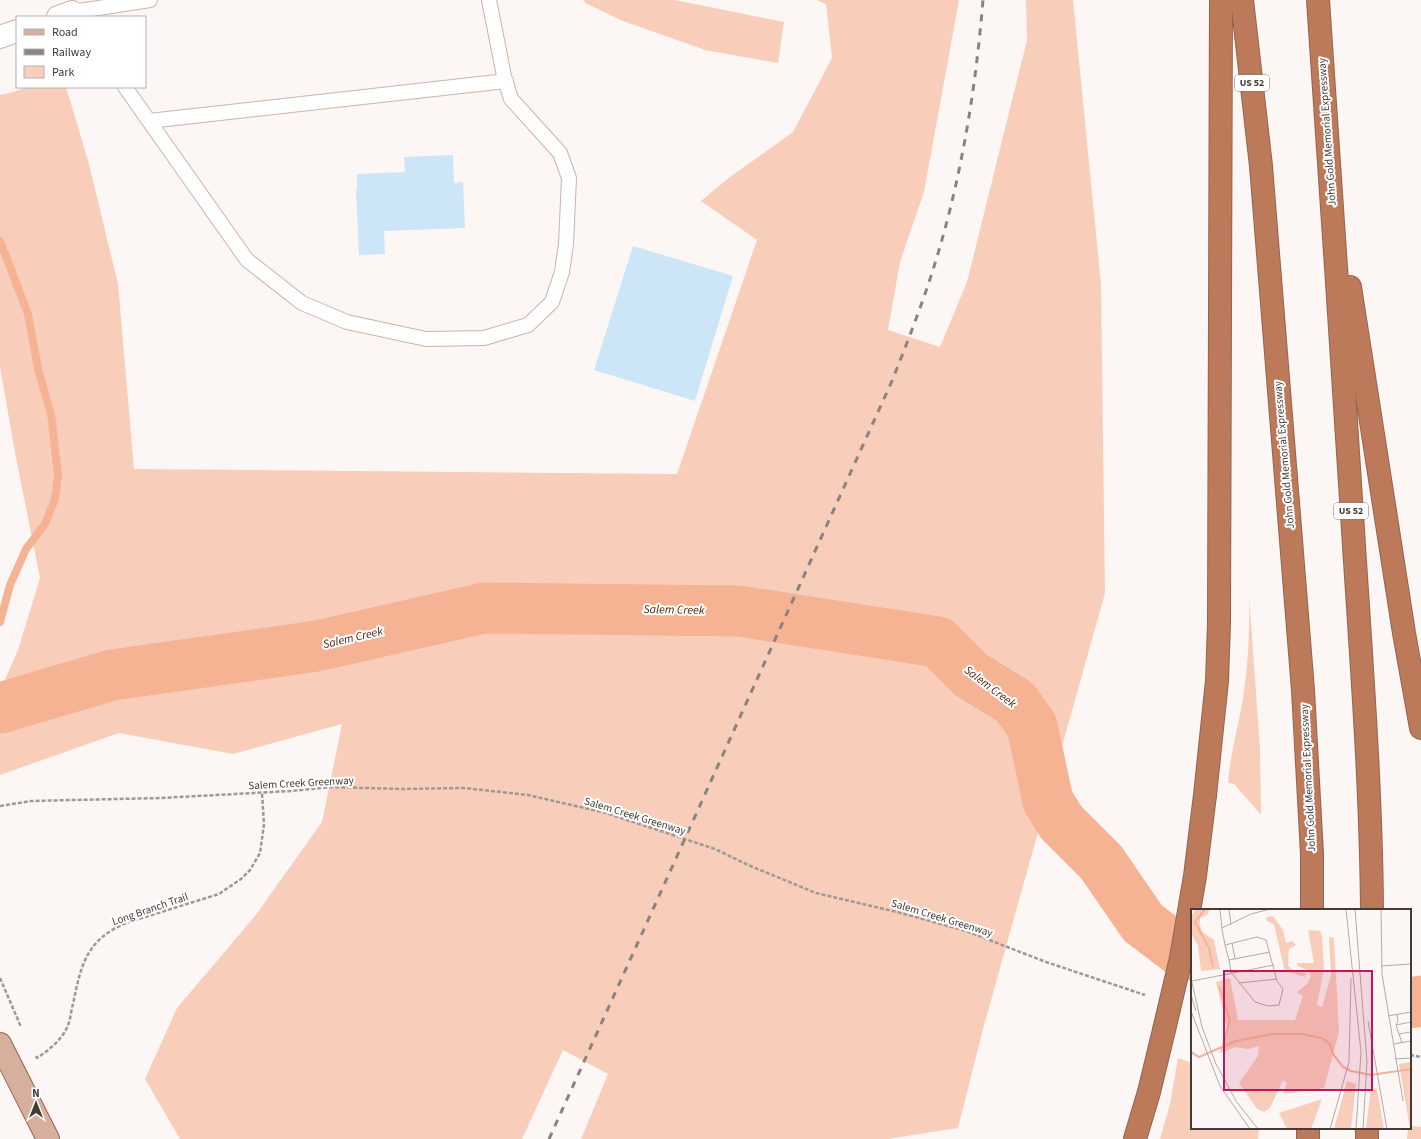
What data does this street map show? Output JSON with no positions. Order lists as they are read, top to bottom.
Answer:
{
  "streets": {
    "highway": ["US 52", "John Gold Memorial Expressway"],
    "path": ["Salem Creek Greenway", "Long Branch Trail"]
  },
  "crossings": [
    ["Salem Creek Greenway", "Long Branch Trail"]
  ],
  "water": ["Salem Creek"],
  "legend": ["Road", "Railway", "Park"],
  "north": "top"
}
